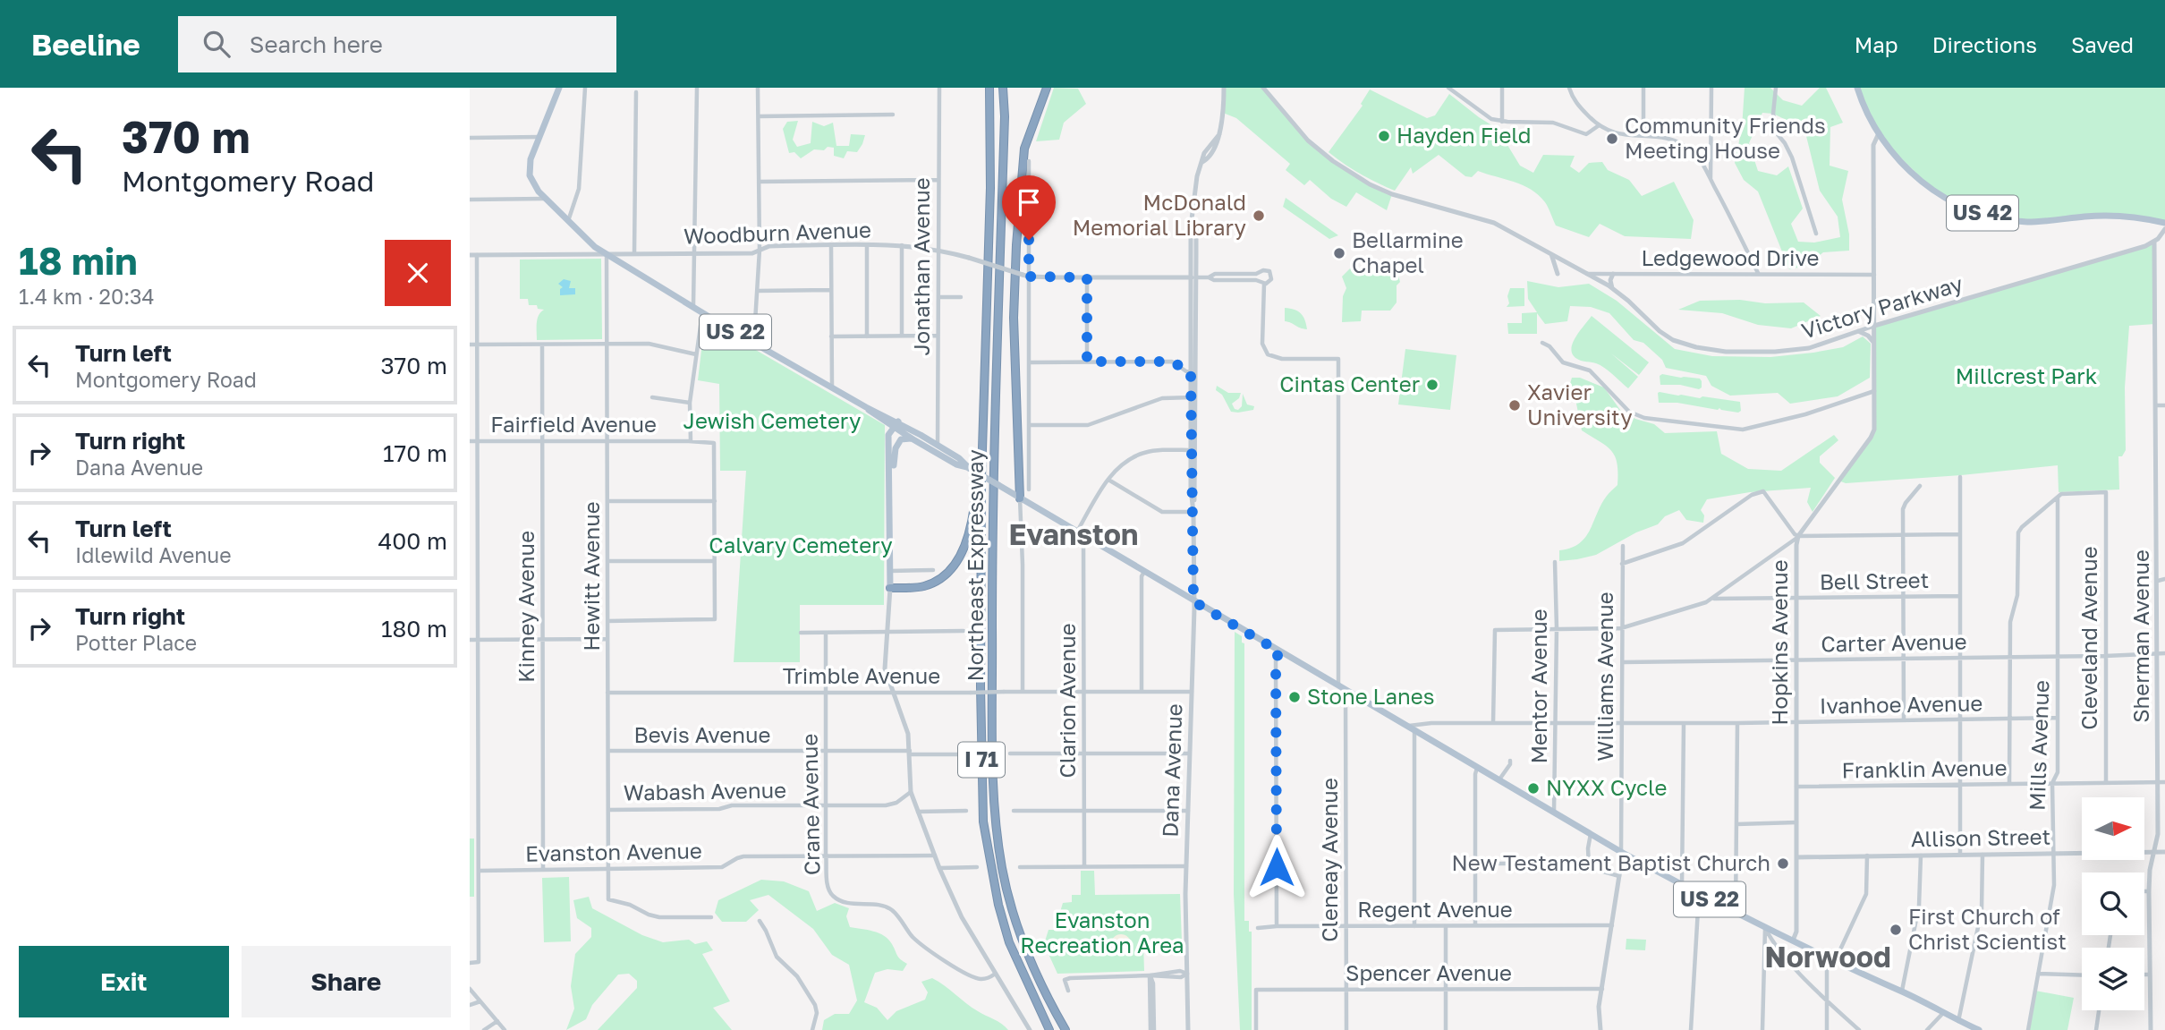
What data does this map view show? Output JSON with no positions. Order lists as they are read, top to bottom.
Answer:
{
  "streets": {
    "highway": ["Northeast Expressway", "I 71"],
    "main road": ["US 42", "US 22"],
    "street": [
      "Woodburn Avenue",
      "Ledgewood Drive",
      "Jonathan Avenue",
      "Victory Parkway",
      "Fairfield Avenue",
      "Hewitt Avenue",
      "Bell Street",
      "Kinney Avenue",
      "Sherman Avenue",
      "Cleveland Avenue",
      "Hopkins Avenue",
      "Carter Avenue",
      "Trimble Avenue",
      "Williams Avenue",
      "Mentor Avenue",
      "Clarion Avenue",
      "Ivanhoe Avenue",
      "Bevis Avenue",
      "Mills Avenue",
      "Franklin Avenue",
      "Dana Avenue",
      "Wabash Avenue",
      "Crane Avenue",
      "Allison Street",
      "Evanston Avenue",
      "Cleneay Avenue",
      "Regent Avenue",
      "Spencer Avenue"
    ]
  },
  "crossings": [
    ["US 42", "Hopkins Avenue"],
    ["Woodburn Avenue", "Jonathan Avenue"],
    ["Woodburn Avenue", "US 22"],
    ["Woodburn Avenue", "Hewitt Avenue"],
    ["Woodburn Avenue", "Dana Avenue"],
    ["Ledgewood Drive", "Victory Parkway"],
    ["Ledgewood Drive", "Hopkins Avenue"],
    ["Jonathan Avenue", "US 22"],
    ["Victory Parkway", "Sherman Avenue"],
    ["Victory Parkway", "Hopkins Avenue"],
    ["US 22", "Hewitt Avenue"],
    ["US 22", "Hopkins Avenue"],
    ["US 22", "Williams Avenue"],
    ["US 22", "Mentor Avenue"],
    ["US 22", "Clarion Avenue"],
    ["US 22", "Ivanhoe Avenue"],
    ["US 22", "Dana Avenue"],
    ["US 22", "Cleneay Avenue"],
    ["Fairfield Avenue", "Hewitt Avenue"],
    ["Fairfield Avenue", "Kinney Avenue"],
    ["Hewitt Avenue", "Trimble Avenue"],
    ["Hewitt Avenue", "Bevis Avenue"],
    ["Hewitt Avenue", "Wabash Avenue"],
    ["Hewitt Avenue", "Evanston Avenue"],
    ["Bell Street", "Hopkins Avenue"],
    ["Kinney Avenue", "Evanston Avenue"],
    ["Sherman Avenue", "Carter Avenue"],
    ["Sherman Avenue", "Franklin Avenue"],
    ["Sherman Avenue", "Allison Street"],
    ["Cleveland Avenue", "Carter Avenue"],
    ["Cleveland Avenue", "Mills Avenue"],
    ["Cleveland Avenue", "Franklin Avenue"],
    ["Hopkins Avenue", "Carter Avenue"],
    ["Hopkins Avenue", "Ivanhoe Avenue"],
    ["Hopkins Avenue", "Franklin Avenue"],
    ["Hopkins Avenue", "Allison Street"],
    ["Carter Avenue", "Williams Avenue"],
    ["Carter Avenue", "Mills Avenue"],
    ["Trimble Avenue", "Clarion Avenue"],
    ["Trimble Avenue", "Dana Avenue"],
    ["Trimble Avenue", "Crane Avenue"],
    ["Williams Avenue", "Ivanhoe Avenue"],
    ["Williams Avenue", "Regent Avenue"],
    ["Williams Avenue", "Spencer Avenue"],
    ["Mentor Avenue", "Ivanhoe Avenue"],
    ["Ivanhoe Avenue", "Mills Avenue"],
    ["Bevis Avenue", "Crane Avenue"],
    ["Mills Avenue", "Franklin Avenue"],
    ["Mills Avenue", "Allison Street"],
    ["Wabash Avenue", "Crane Avenue"],
    ["Crane Avenue", "Evanston Avenue"],
    ["Cleneay Avenue", "Regent Avenue"],
    ["Cleneay Avenue", "Spencer Avenue"]
  ],
  "districts": ["Evanston", "Norwood"],
  "parks": [
    "Millcrest Park",
    "Jewish Cemetery",
    "Calvary Cemetery",
    "Evanston Recreation Area"
  ],
  "places": [
    "Hayden Field",
    "Community Friends Meeting House",
    "McDonald Memorial Library",
    "Bellarmine Chapel",
    "Cintas Center",
    "Xavier University",
    "Stone Lanes",
    "NYXX Cycle",
    "New Testament Baptist Church",
    "First Church of Christ Scientist"
  ],
  "north": "right",
  "page": {
    "header": "Beeline",
    "search": "Search here",
    "nav": ["Map", "Directions", "Saved"],
    "turn": ["370 m", "Montgomery Road"],
    "heading": ["18 min", "1.4 km · 20:34"],
    "list": [
      {
        "name": "Turn left",
        "note": "Montgomery Road",
        "value": "370 m"
      },
      {
        "name": "Turn right",
        "note": "Dana Avenue",
        "value": "170 m"
      },
      {
        "name": "Turn left",
        "note": "Idlewild Avenue",
        "value": "400 m"
      },
      {
        "name": "Turn right",
        "note": "Potter Place",
        "value": "180 m"
      }
    ],
    "buttons": ["Exit", "Share"]
  }
}
